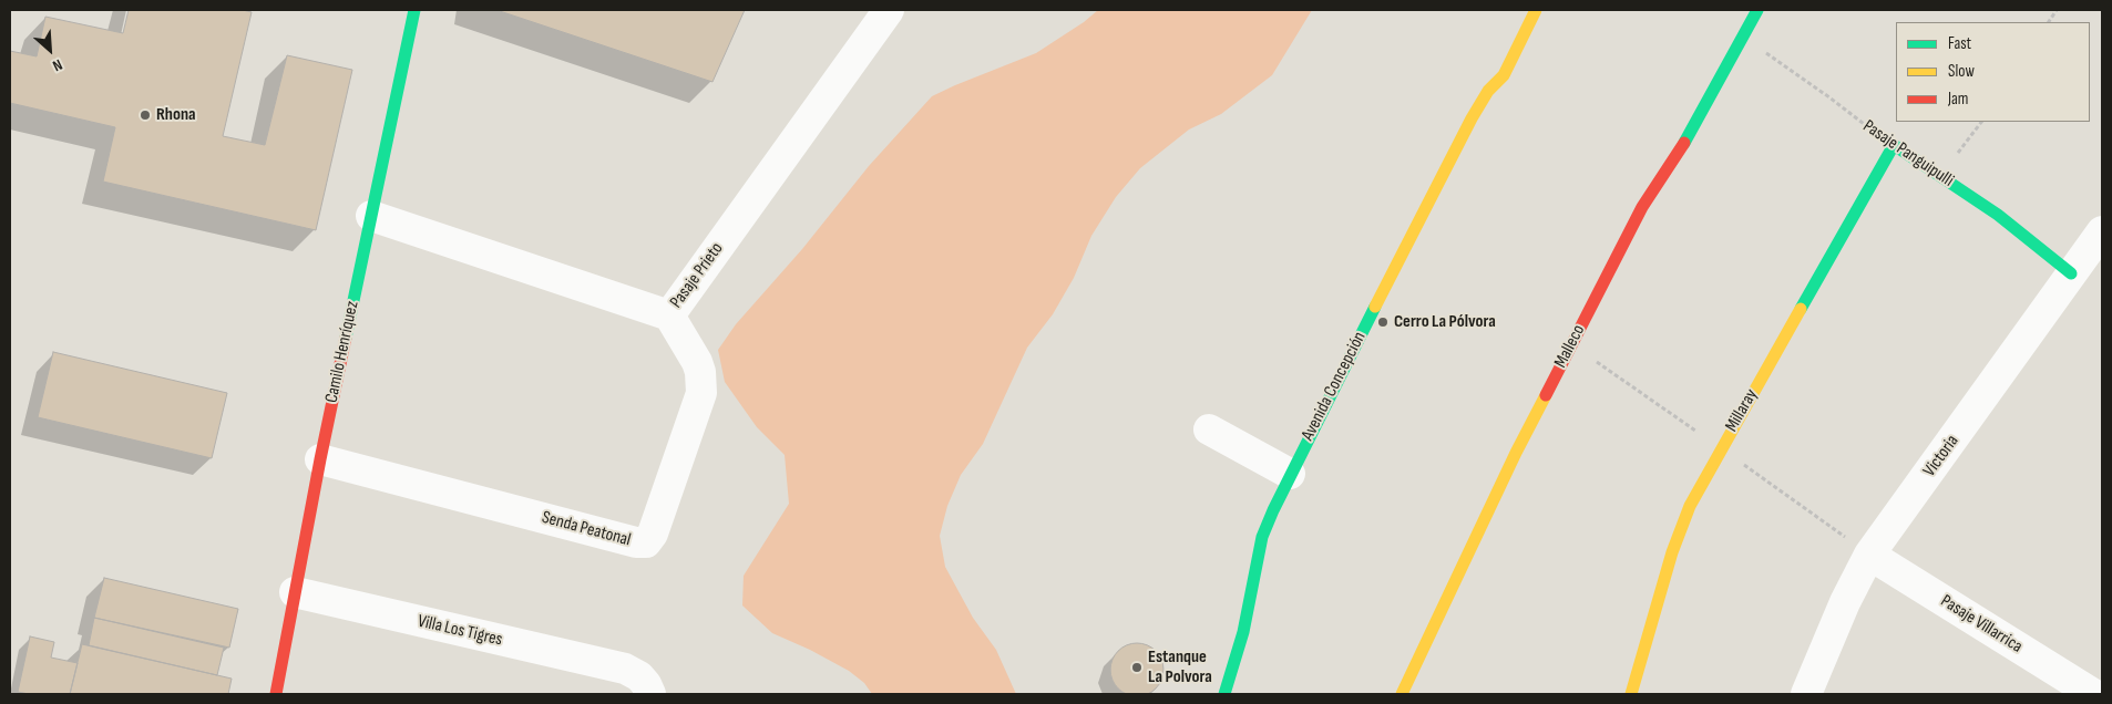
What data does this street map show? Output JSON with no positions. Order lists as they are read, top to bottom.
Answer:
{
  "streets": {
    "street": [
      "Pasaje Panguipulli",
      "Pasaje Prieto",
      "Malleco",
      "Camilo Henríquez",
      "Avenida Concepción",
      "Millaray",
      "Victoria",
      "Senda Peatonal",
      "Pasaje Villarrica",
      "Villa Los Tigres"
    ]
  },
  "crossings": [
    ["Pasaje Panguipulli", "Malleco"],
    ["Pasaje Panguipulli", "Millaray"],
    ["Pasaje Panguipulli", "Victoria"],
    ["Pasaje Prieto", "Camilo Henríquez"],
    ["Pasaje Prieto", "Senda Peatonal"],
    ["Camilo Henríquez", "Senda Peatonal"],
    ["Camilo Henríquez", "Villa Los Tigres"],
    ["Victoria", "Pasaje Villarrica"]
  ],
  "places": ["Rhona", "Cerro La Pólvora", "Estanque La Polvora"],
  "legend": ["Fast", "Slow", "Jam"],
  "north": "bottom right"
}
